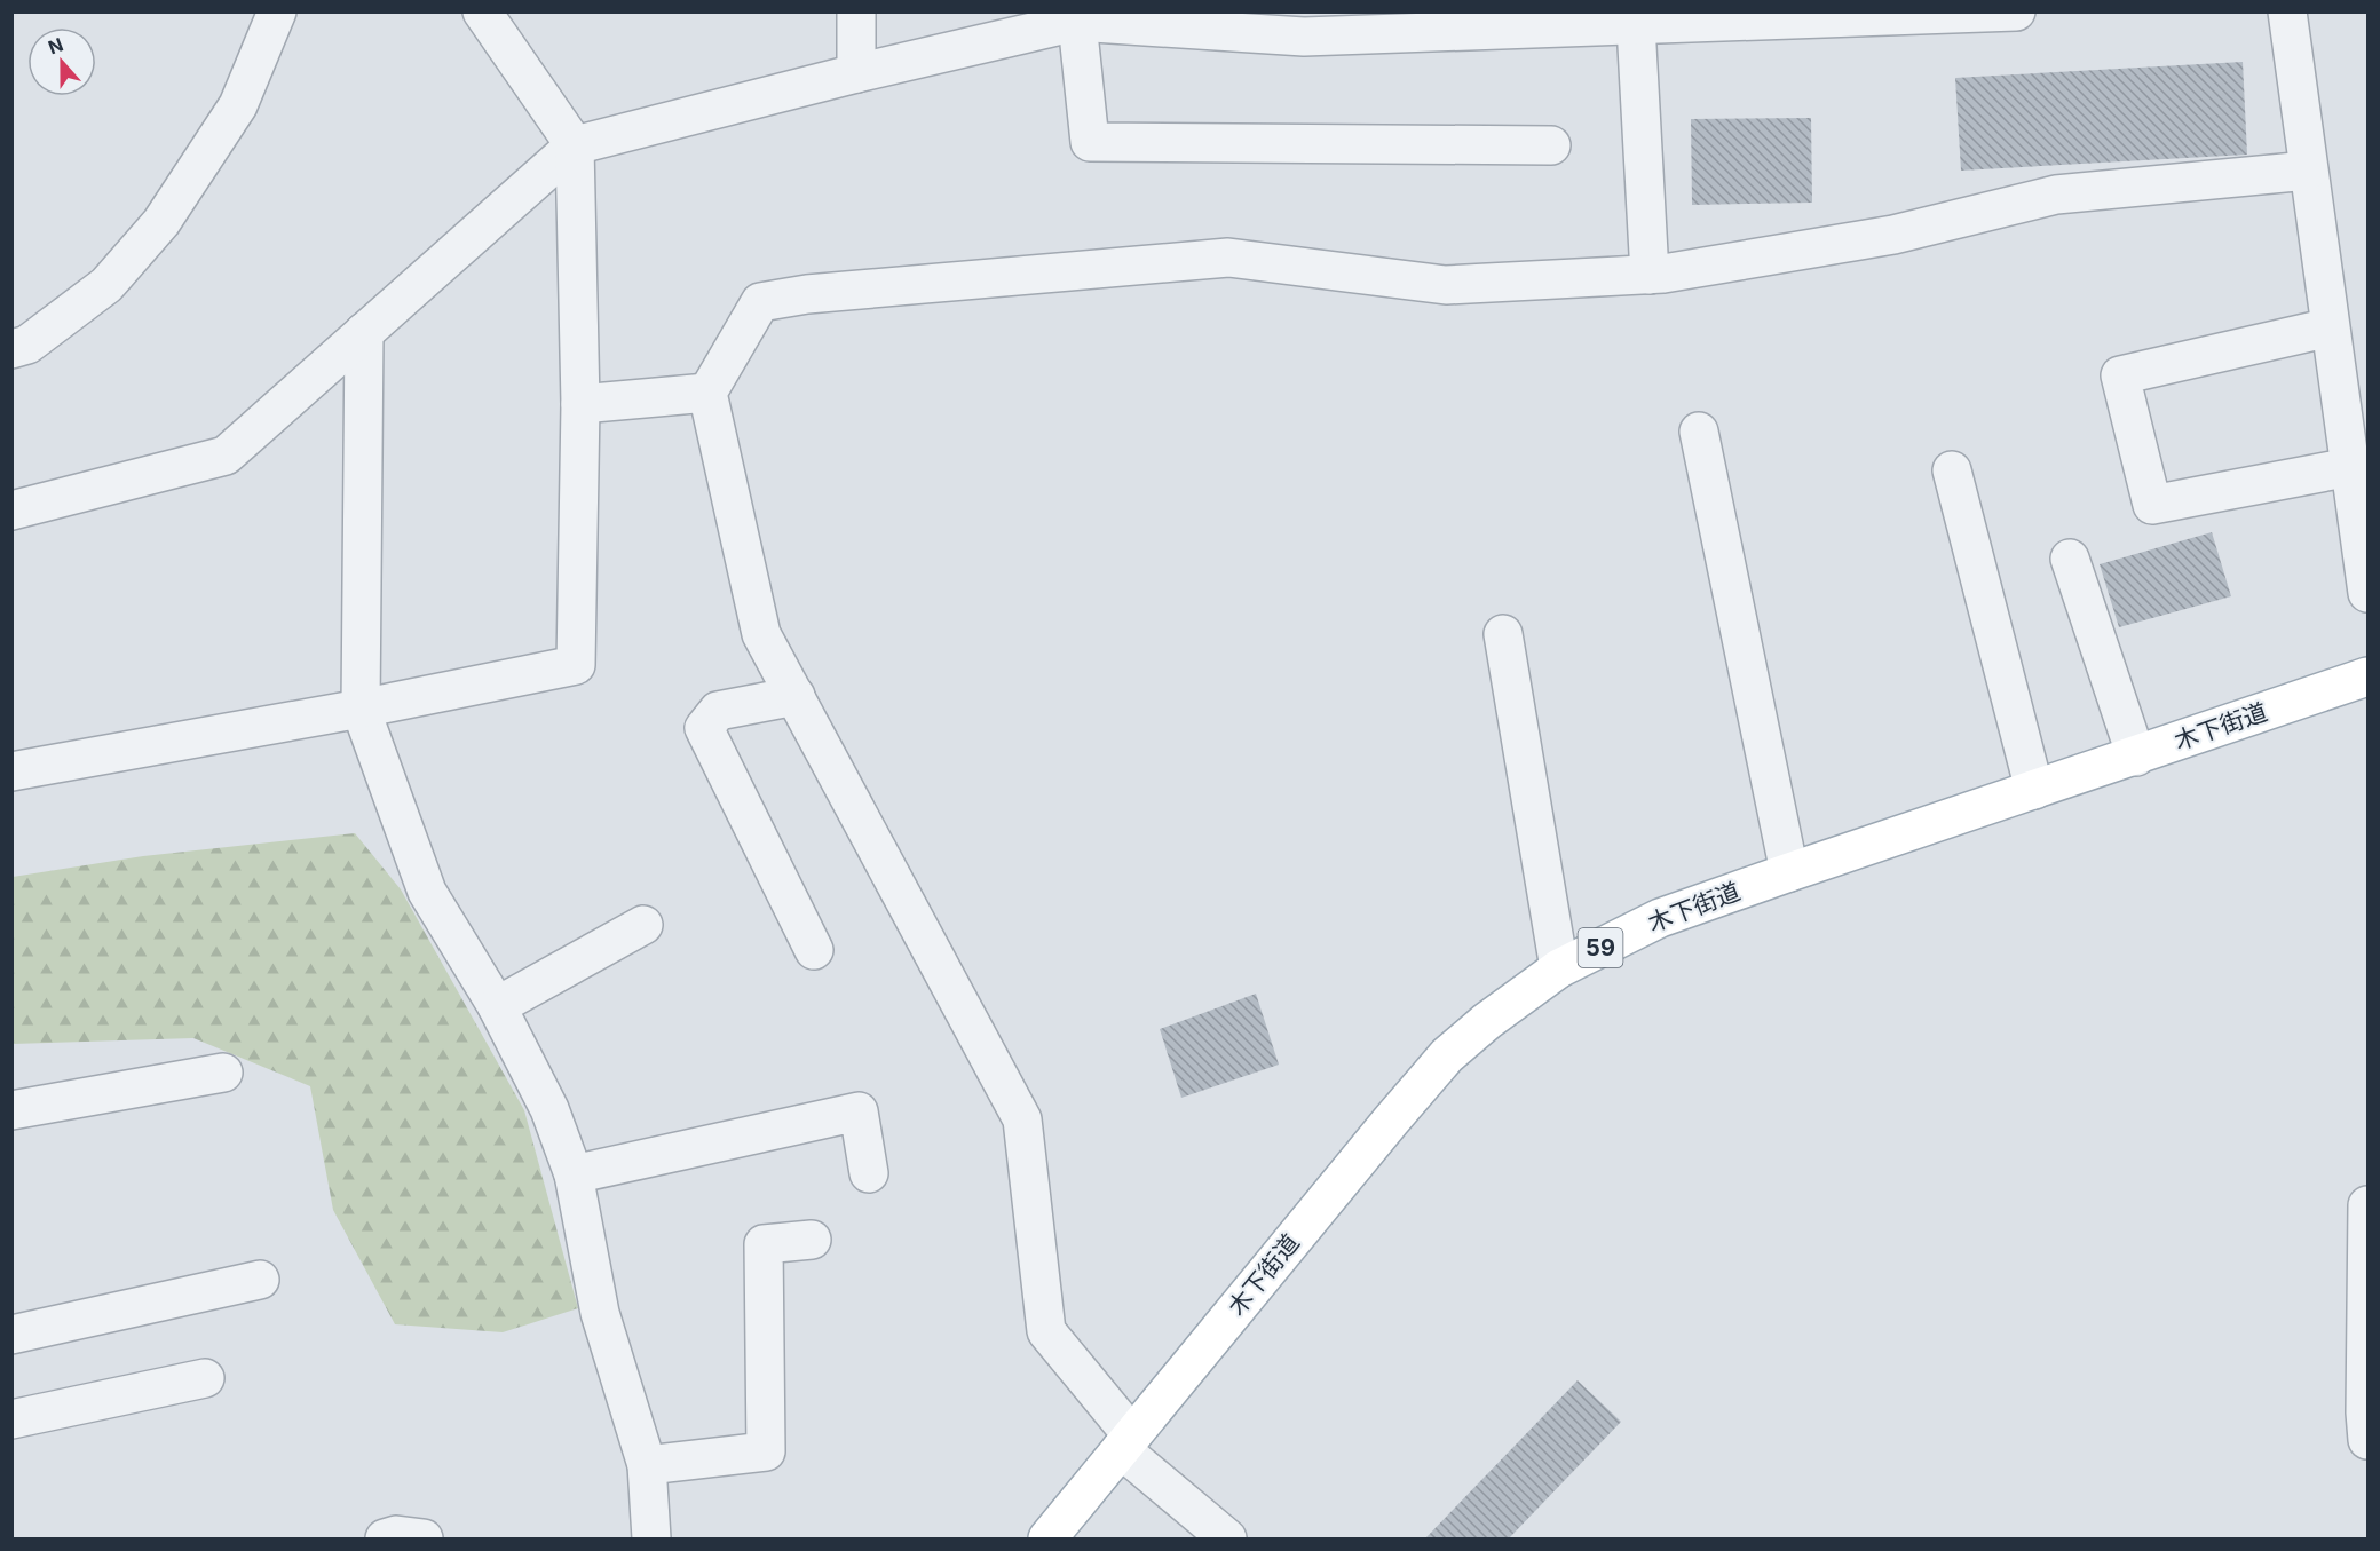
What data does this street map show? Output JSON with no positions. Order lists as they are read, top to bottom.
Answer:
{
  "streets": {
    "main road": ["木下街道", "59"]
  },
  "north": "top"
}
